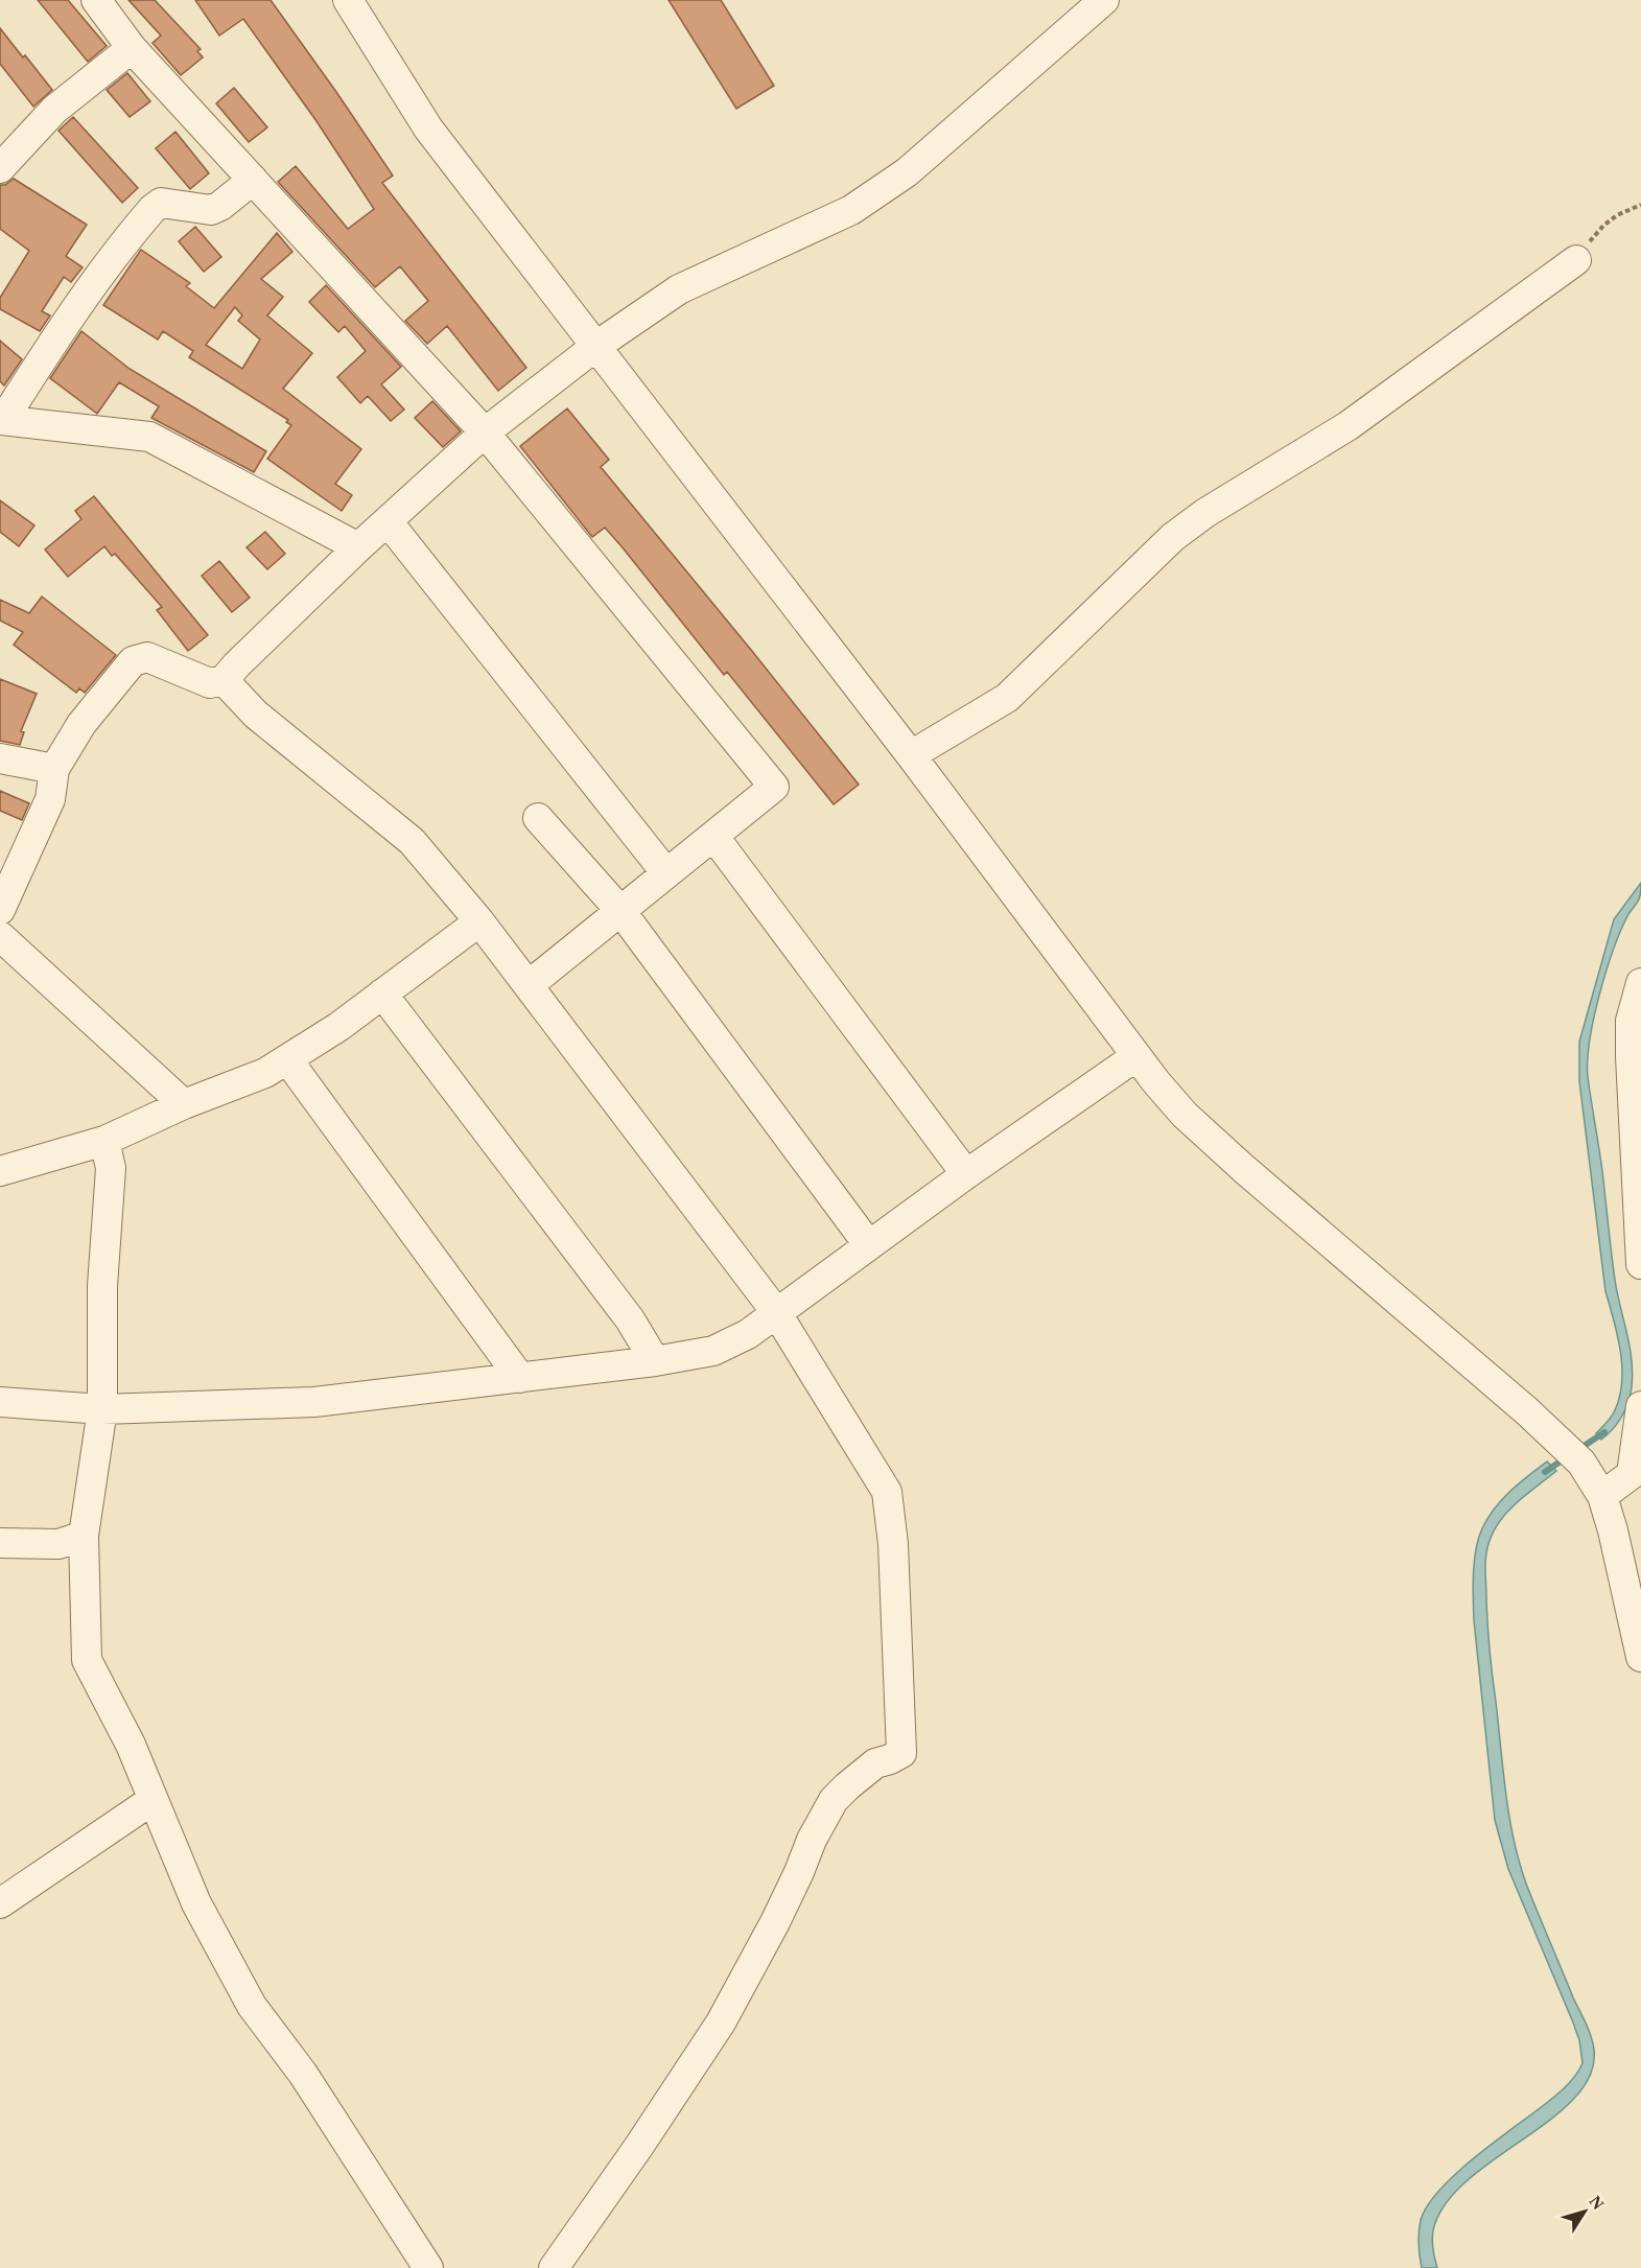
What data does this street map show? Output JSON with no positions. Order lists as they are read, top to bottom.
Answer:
{
  "north": "top right"
}
